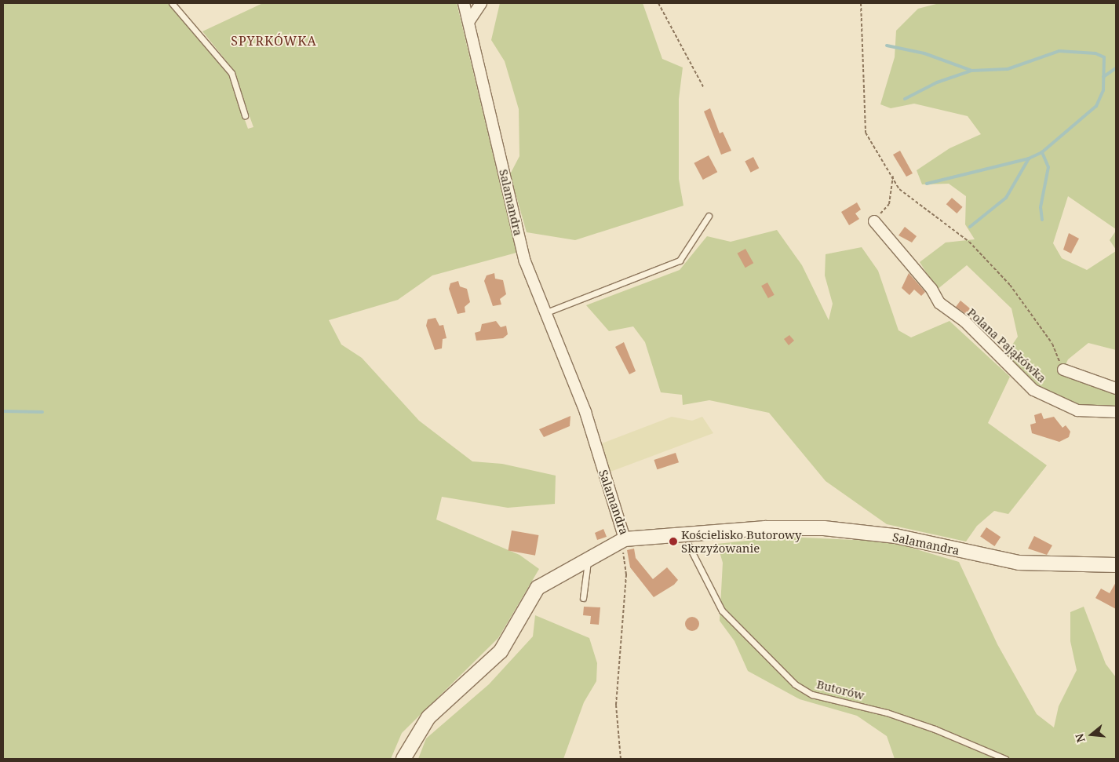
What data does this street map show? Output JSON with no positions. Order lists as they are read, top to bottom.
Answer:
{
  "streets": {
    "street": ["Salamandra", "Polana Pająkówka"],
    "lane": ["Butorów"]
  },
  "crossings": [
    ["Salamandra", "Butorów"]
  ],
  "districts": ["SPYRKÓWKA"],
  "places": ["Kościelisko Butorowy Skrzyżowanie"],
  "north": "left"
}
